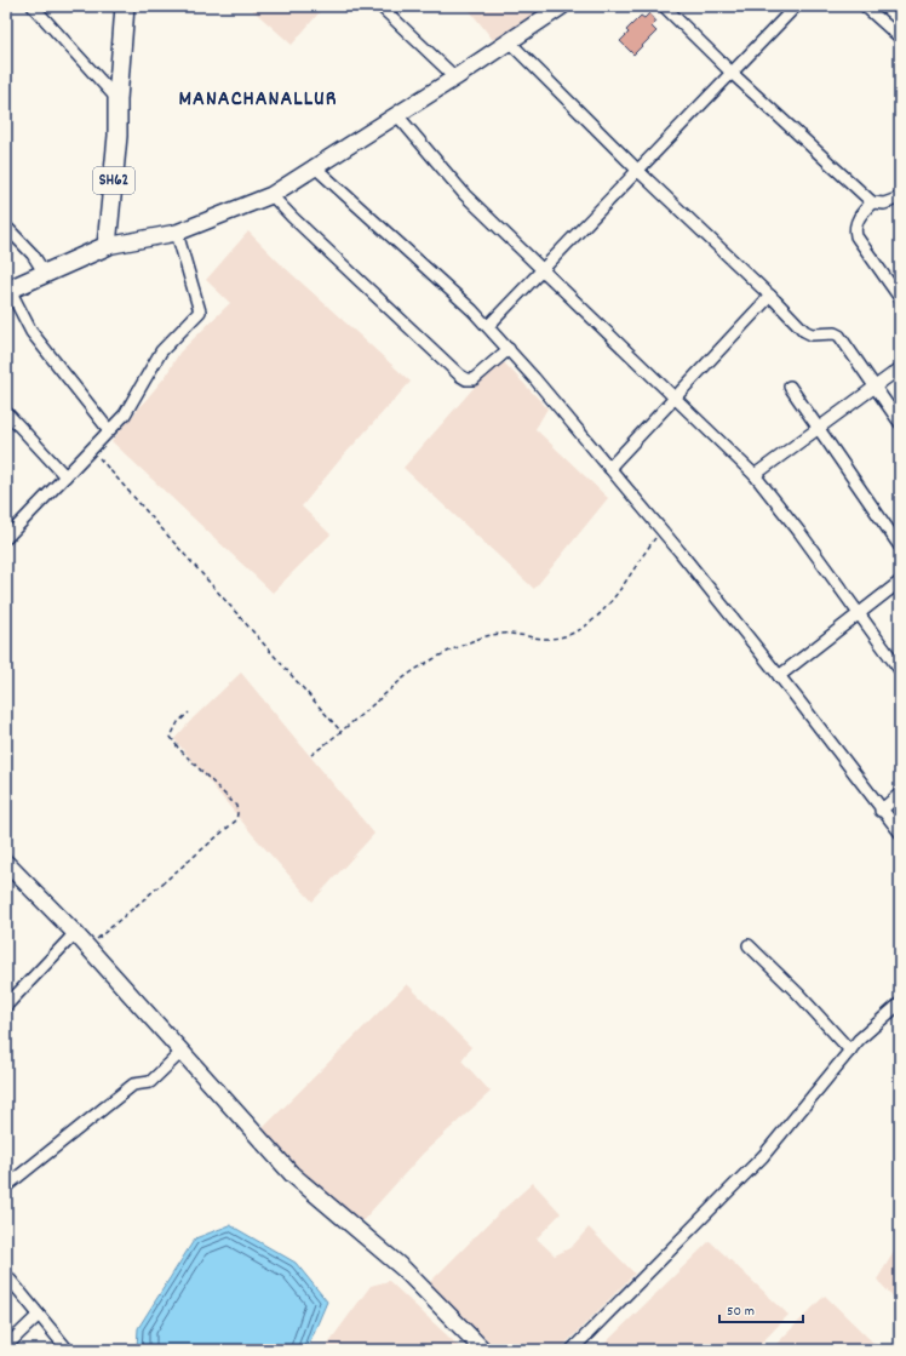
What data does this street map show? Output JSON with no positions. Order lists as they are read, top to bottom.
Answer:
{
  "streets": {
    "main road": ["SH62"]
  },
  "districts": ["MANACHANALLUR"],
  "scale_bar": "50 m"
}
